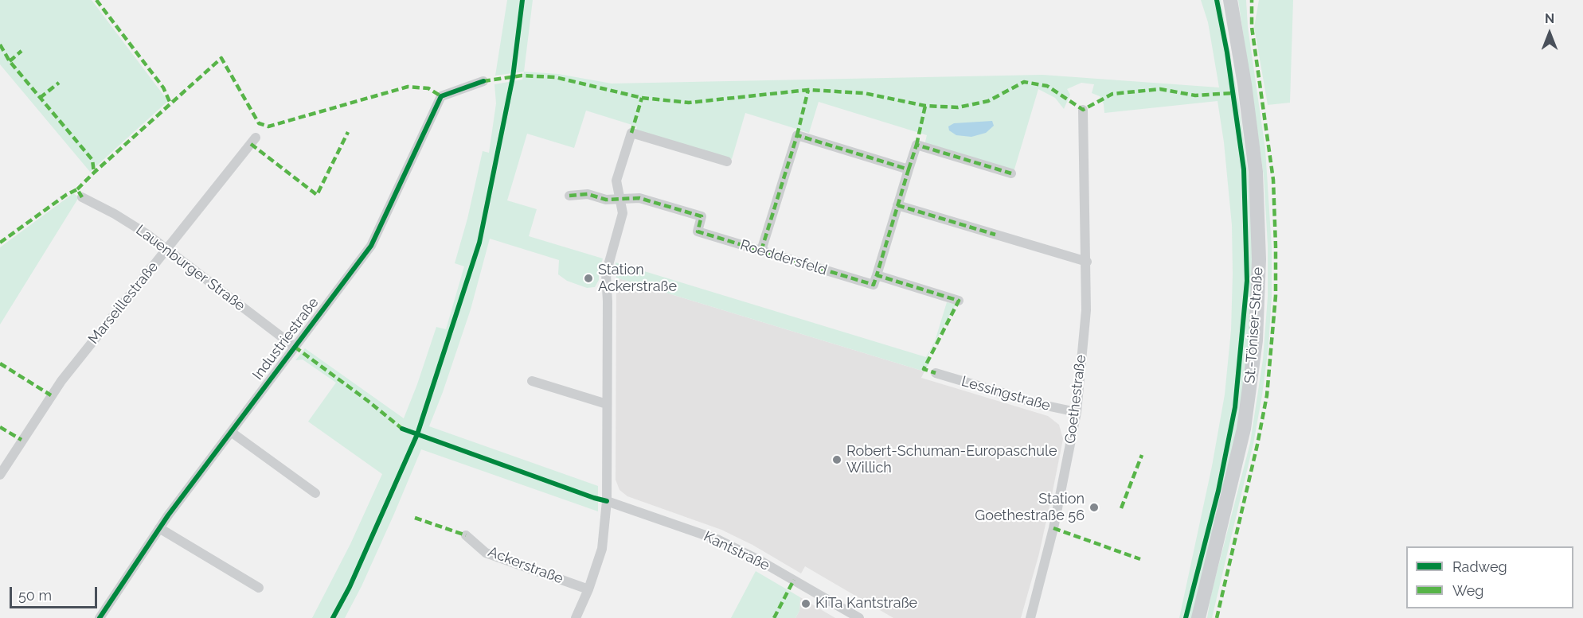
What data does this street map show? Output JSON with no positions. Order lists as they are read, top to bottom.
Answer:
{
  "streets": {
    "main road": ["St.-Töniser-Straße"],
    "street": [
      "Roeddersfeld",
      "Lauenburger Straße",
      "Marseillestraße",
      "Industriestraße",
      "Lessingstraße",
      "Goethestraße",
      "Kantstraße",
      "Ackerstraße"
    ]
  },
  "crossings": [
    ["Lauenburger Straße", "Marseillestraße"],
    ["Lauenburger Straße", "Industriestraße"],
    ["Lessingstraße", "Goethestraße"]
  ],
  "places": [
    "Station Ackerstraße",
    "Robert-Schuman-Europaschule Willich",
    "Station Goethestraße 56",
    "KiTa Kantstraße"
  ],
  "legend": ["Radweg", "Weg"],
  "scale_bar": "50 m",
  "north": "top"
}
